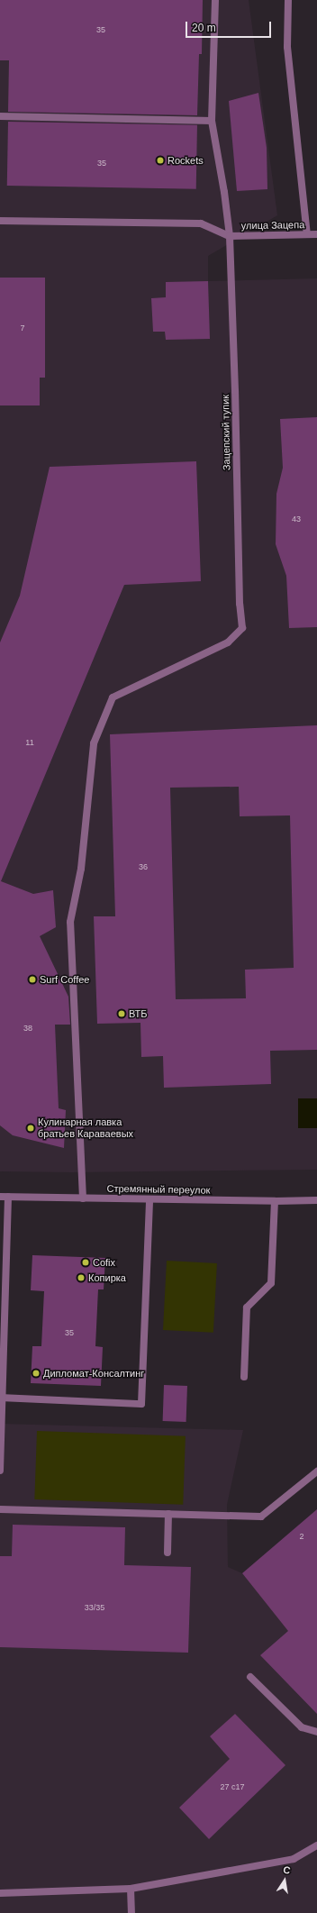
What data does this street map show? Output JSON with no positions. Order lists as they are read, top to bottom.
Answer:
{
  "streets": {
    "street": ["улица Зацепа", "Зацепский тупик", "Стремянный переулок"]
  },
  "crossings": [
    ["улица Зацепа", "Зацепский тупик"],
    ["Зацепский тупик", "Стремянный переулок"]
  ],
  "places": [
    "Rockets",
    "Surf Coffee",
    "ВТБ",
    "Кулинарная лавка братьев Караваевых",
    "Cofix",
    "Копирка",
    "Дипломат-Консалтинг"
  ],
  "house_numbers": [
    "35",
    "35",
    "7",
    "43",
    "11",
    "36",
    "38",
    "35",
    "2",
    "33/35",
    "27 с17"
  ],
  "scale_bar": "20 m",
  "north": "top"
}
